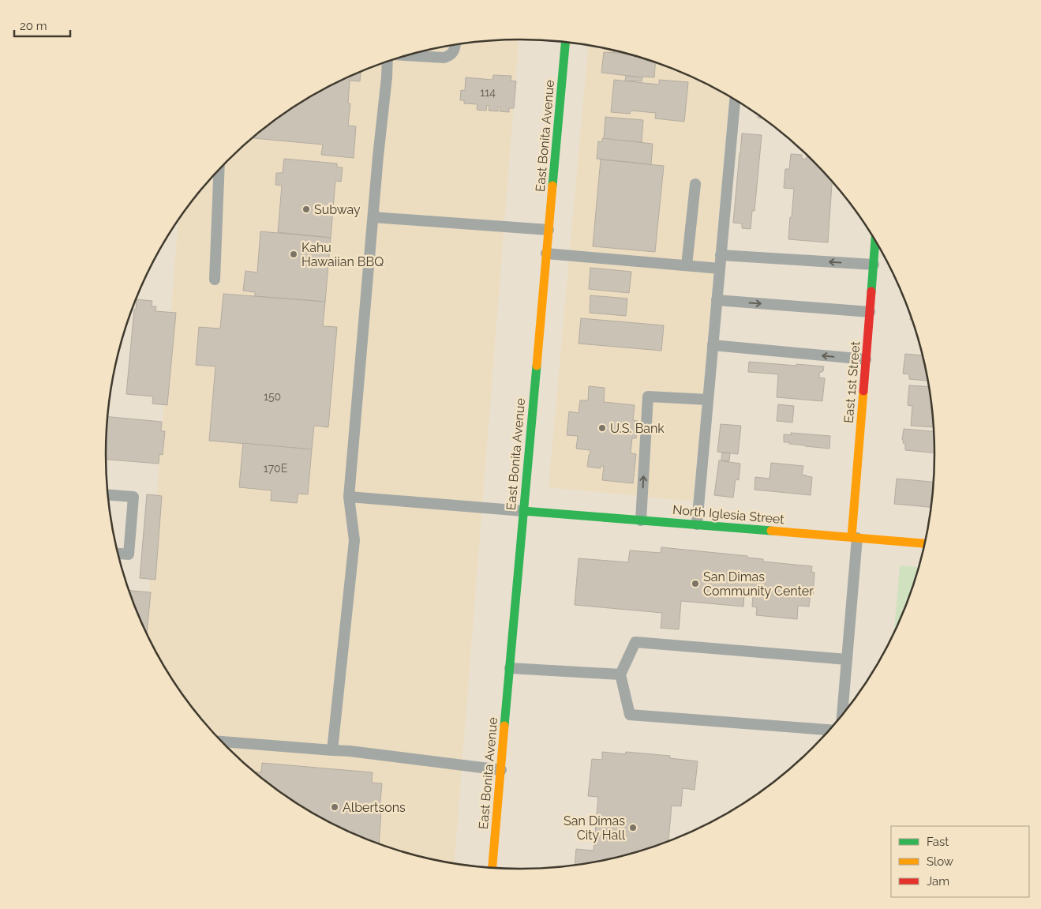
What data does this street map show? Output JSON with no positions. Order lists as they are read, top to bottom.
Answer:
{
  "streets": {
    "main road": ["East Bonita Avenue", "East 1st Street", "North Iglesia Street"]
  },
  "crossings": [
    ["East Bonita Avenue", "North Iglesia Street"],
    ["East 1st Street", "North Iglesia Street"]
  ],
  "places": [
    "Subway",
    "Kahu Hawaiian BBQ",
    "U.S. Bank",
    "San Dimas Community Center",
    "Albertsons",
    "San Dimas City Hall"
  ],
  "house_numbers": ["114", "150", "170E"],
  "legend": ["Fast", "Slow", "Jam"],
  "scale_bar": "20 m"
}
